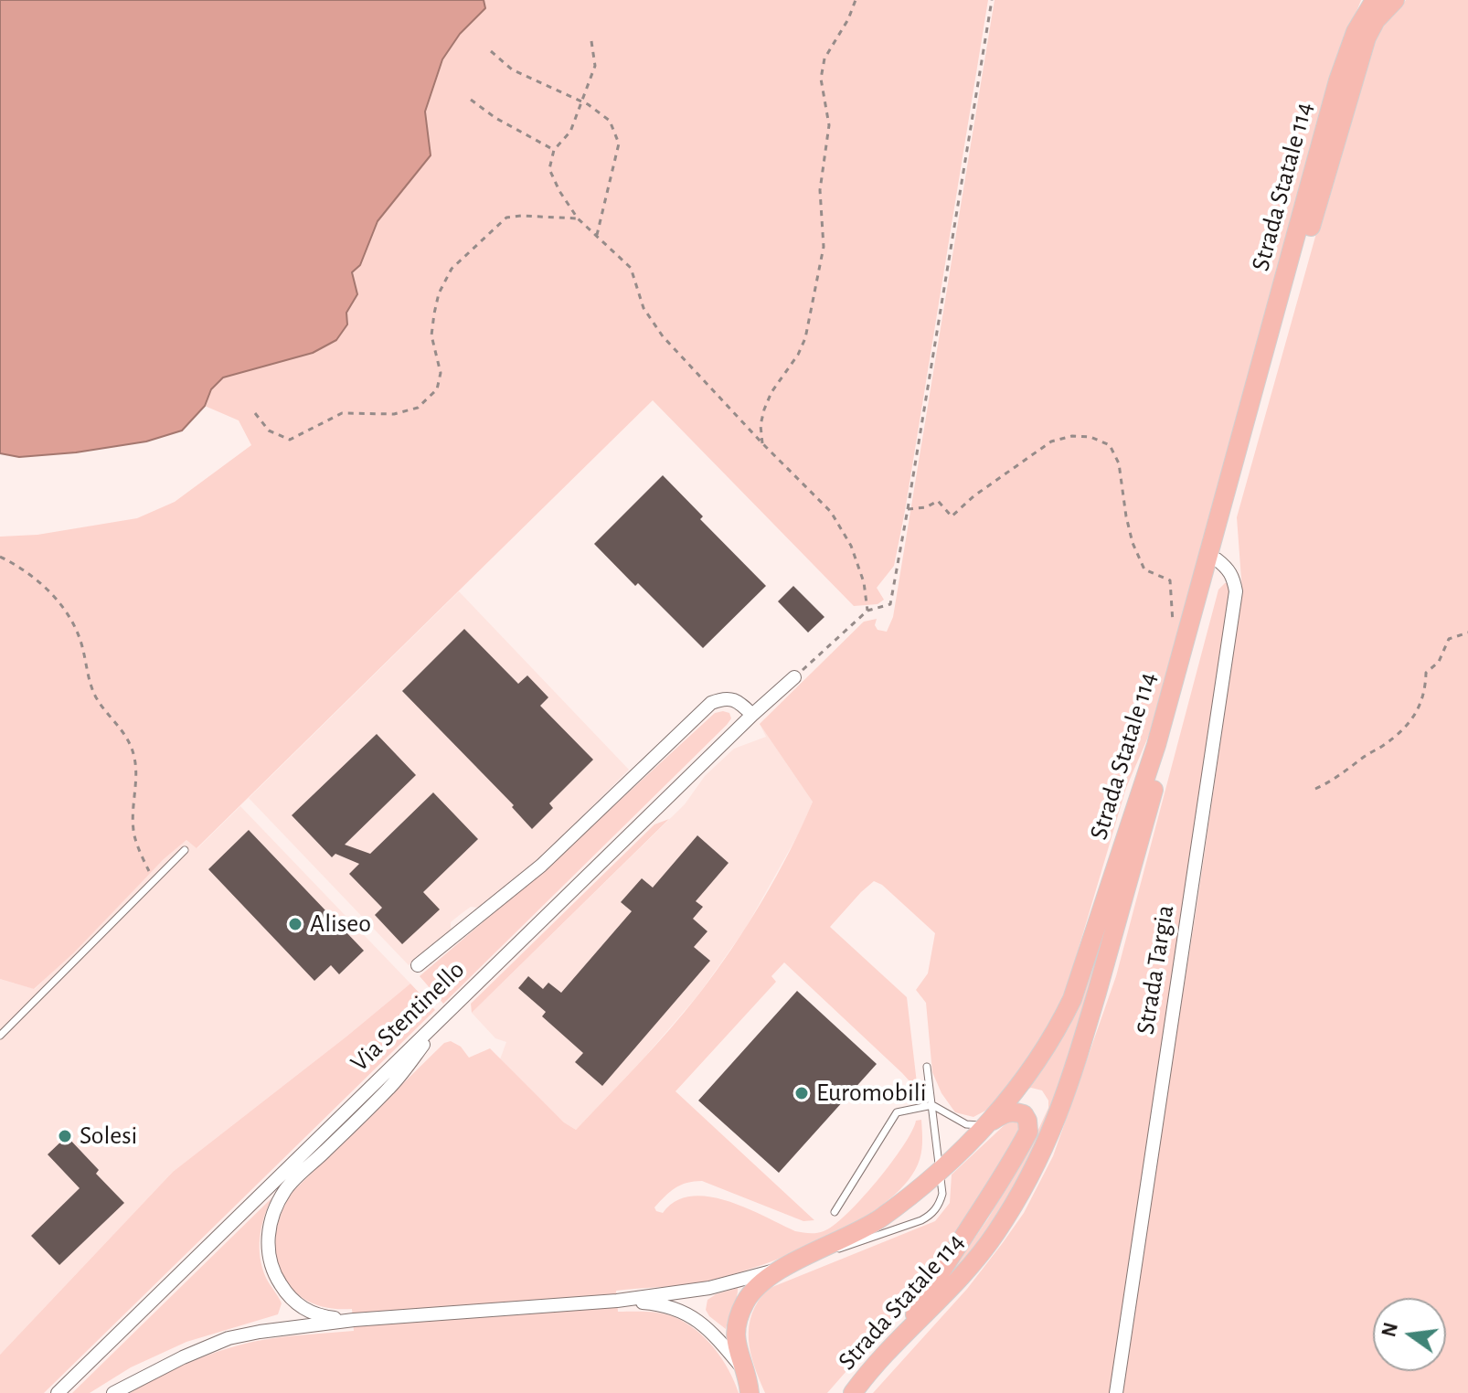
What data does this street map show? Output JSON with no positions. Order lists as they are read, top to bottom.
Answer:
{
  "streets": {
    "main road": ["Strada Statale 114"],
    "street": ["Strada Targia", "Via Stentinello"]
  },
  "crossings": [
    ["Strada Statale 114", "Strada Targia"]
  ],
  "places": ["Aliseo", "Euromobili", "Solesi"],
  "north": "left"
}
